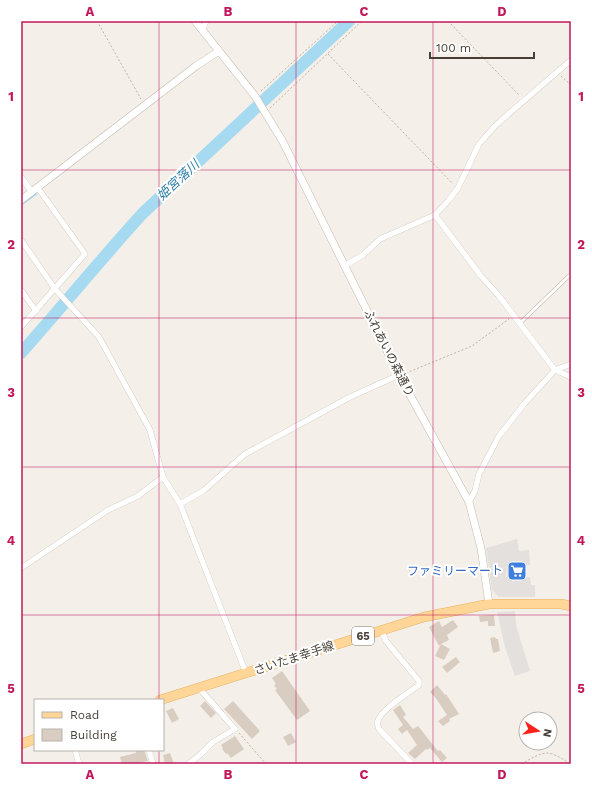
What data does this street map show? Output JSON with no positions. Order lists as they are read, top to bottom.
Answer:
{
  "streets": {
    "main road": ["65", "さいたま幸手線"],
    "street": ["ふれあいの森通り"]
  },
  "crossings": [
    ["ふれあいの森通り", "さいたま幸手線"]
  ],
  "water": ["姫宮落川"],
  "places": {
    "supermarket": ["ファミリーマート"]
  },
  "legend": ["Road", "Building"],
  "scale_bar": "100 m",
  "north": "right",
  "grid": {
    "columns": [
      "A",
      "B",
      "C",
      "D"
    ],
    "rows": [
      "1",
      "2",
      "3",
      "4",
      "5"
    ]
  }
}
